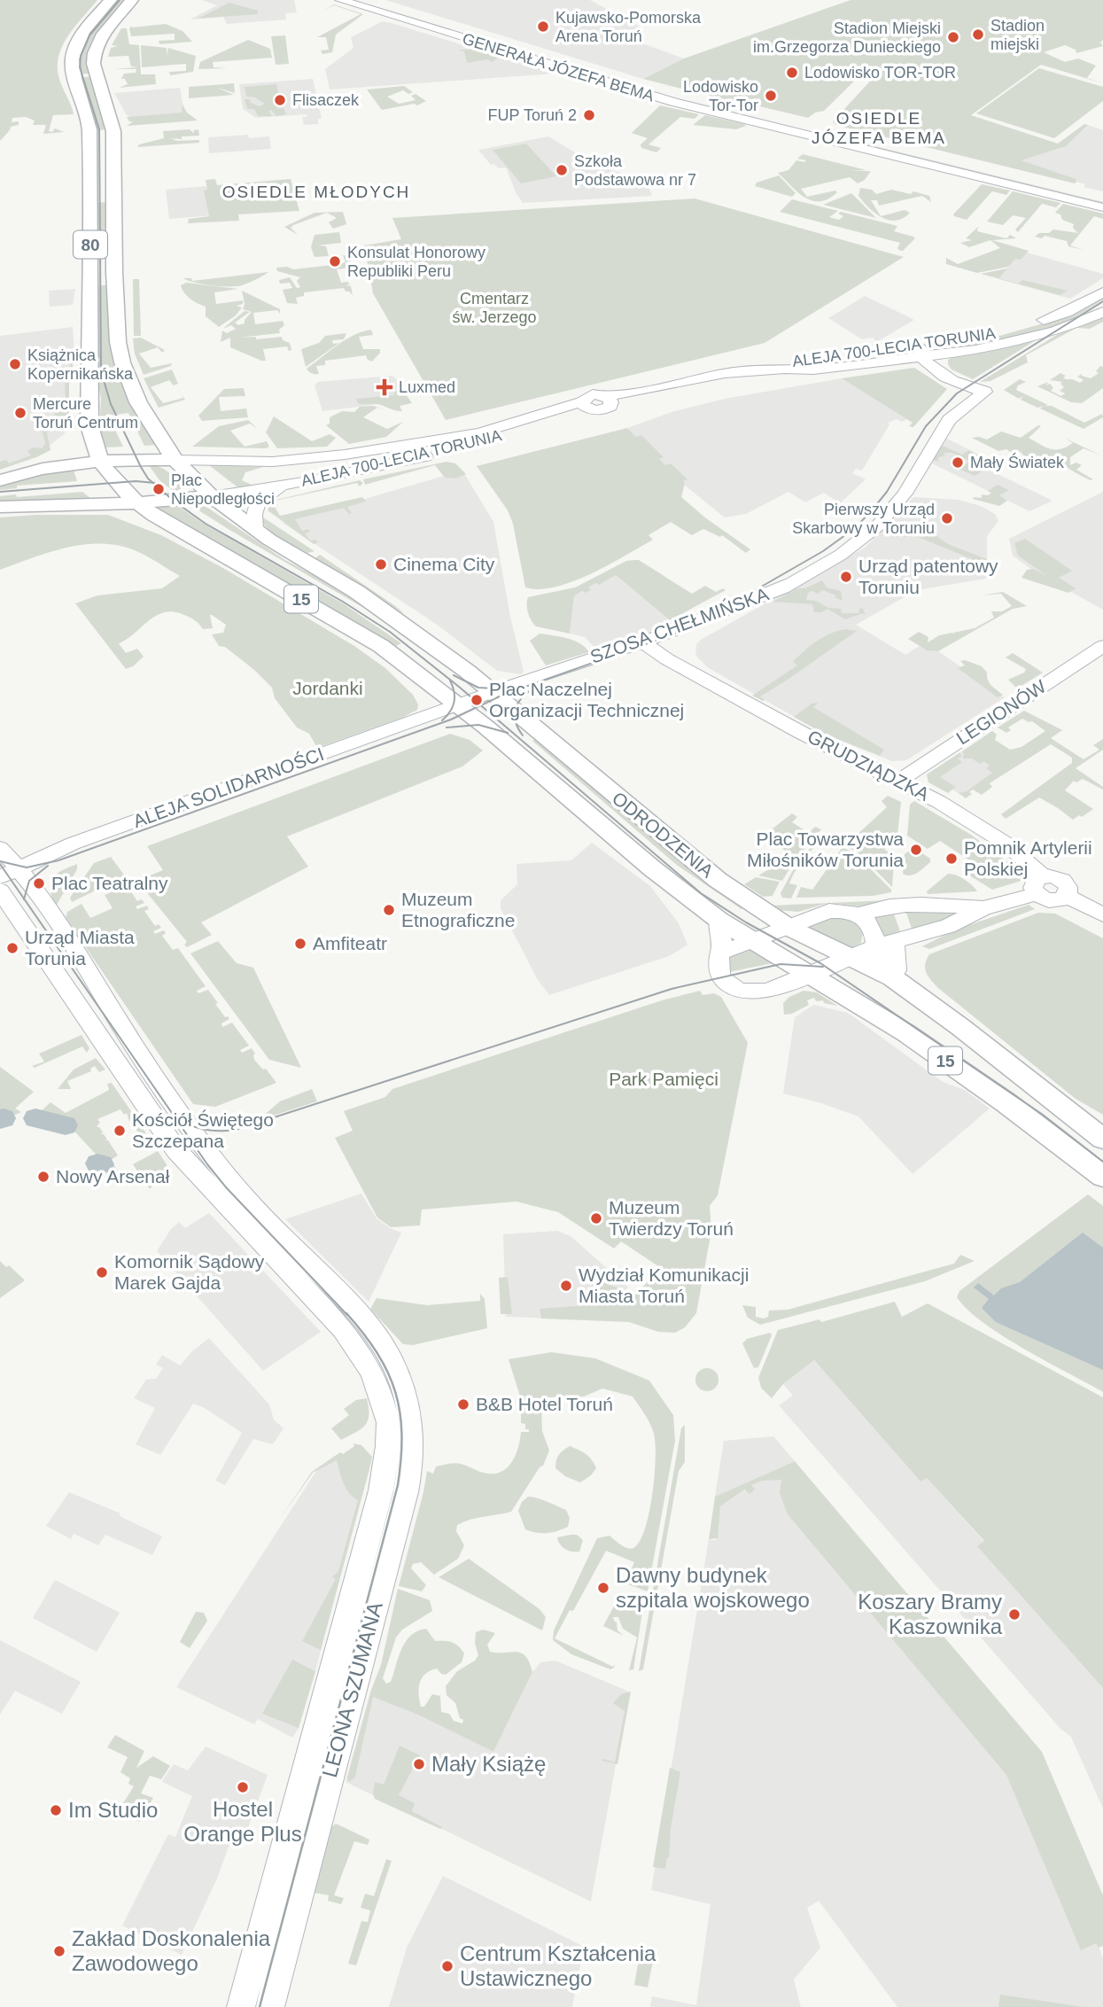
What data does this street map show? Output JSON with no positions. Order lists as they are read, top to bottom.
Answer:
{
  "streets": {
    "main road": [
      "80",
      "ALEJA 700-LECIA TORUNIA",
      "15",
      "ODRODZENIA"
    ],
    "street": [
      "GENERAŁA JÓZEFA BEMA",
      "SZOSA CHEŁMIŃSKA",
      "LEGIONÓW",
      "GRUDZIĄDZKA",
      "ALEJA SOLIDARNOŚCI",
      "LEONA SZUMANA"
    ]
  },
  "crossings": [
    ["80", "ALEJA 700-LECIA TORUNIA"],
    ["80", "15"],
    ["ALEJA 700-LECIA TORUNIA", "15"],
    ["15", "SZOSA CHEŁMIŃSKA"],
    ["15", "ALEJA SOLIDARNOŚCI"],
    ["15", "ODRODZENIA"],
    ["SZOSA CHEŁMIŃSKA", "GRUDZIĄDZKA"],
    ["SZOSA CHEŁMIŃSKA", "ALEJA SOLIDARNOŚCI"],
    ["SZOSA CHEŁMIŃSKA", "ODRODZENIA"],
    ["LEGIONÓW", "GRUDZIĄDZKA"],
    ["ALEJA SOLIDARNOŚCI", "ODRODZENIA"]
  ],
  "districts": ["OSIEDLE JÓZEFA BEMA", "OSIEDLE MŁODYCH"],
  "parks": ["Cmentarz św. Jerzego", "Jordanki", "Park Pamięci"],
  "places": {
    "other": [
      "Kujawsko-Pomorska Arena Toruń",
      "Stadion miejski",
      "Stadion Miejski im.Grzegorza Dunieckiego",
      "Lodowisko TOR-TOR",
      "Lodowisko Tor-Tor",
      "Flisaczek",
      "FUP Toruń 2",
      "Szkoła Podstawowa nr 7",
      "Konsulat Honorowy Republiki Peru",
      "Książnica Kopernikańska",
      "Mercure Toruń Centrum",
      "Mały Światek",
      "Plac Niepodległości",
      "Pierwszy Urząd Skarbowy w Toruniu",
      "Cinema City",
      "Urząd patentowy Toruniu",
      "Plac Naczelnej Organizacji Technicznej",
      "Plac Towarzystwa Miłośników Torunia",
      "Pomnik Artylerii Polskiej",
      "Plac Teatralny",
      "Muzeum Etnograficzne",
      "Amfiteatr",
      "Urząd Miasta Torunia",
      "Kościół Świętego Szczepana",
      "Nowy Arsenał",
      "Muzeum Twierdzy Toruń",
      "Komornik Sądowy Marek Gajda",
      "Wydział Komunikacji Miasta Toruń",
      "B&B Hotel Toruń",
      "Dawny budynek szpitala wojskowego",
      "Koszary Bramy Kaszownika",
      "Mały Książę",
      "Hostel Orange Plus",
      "Im Studio",
      "Zakład Doskonalenia Zawodowego",
      "Centrum Kształcenia Ustawicznego"
    ],
    "health": ["Luxmed"]
  }
}
